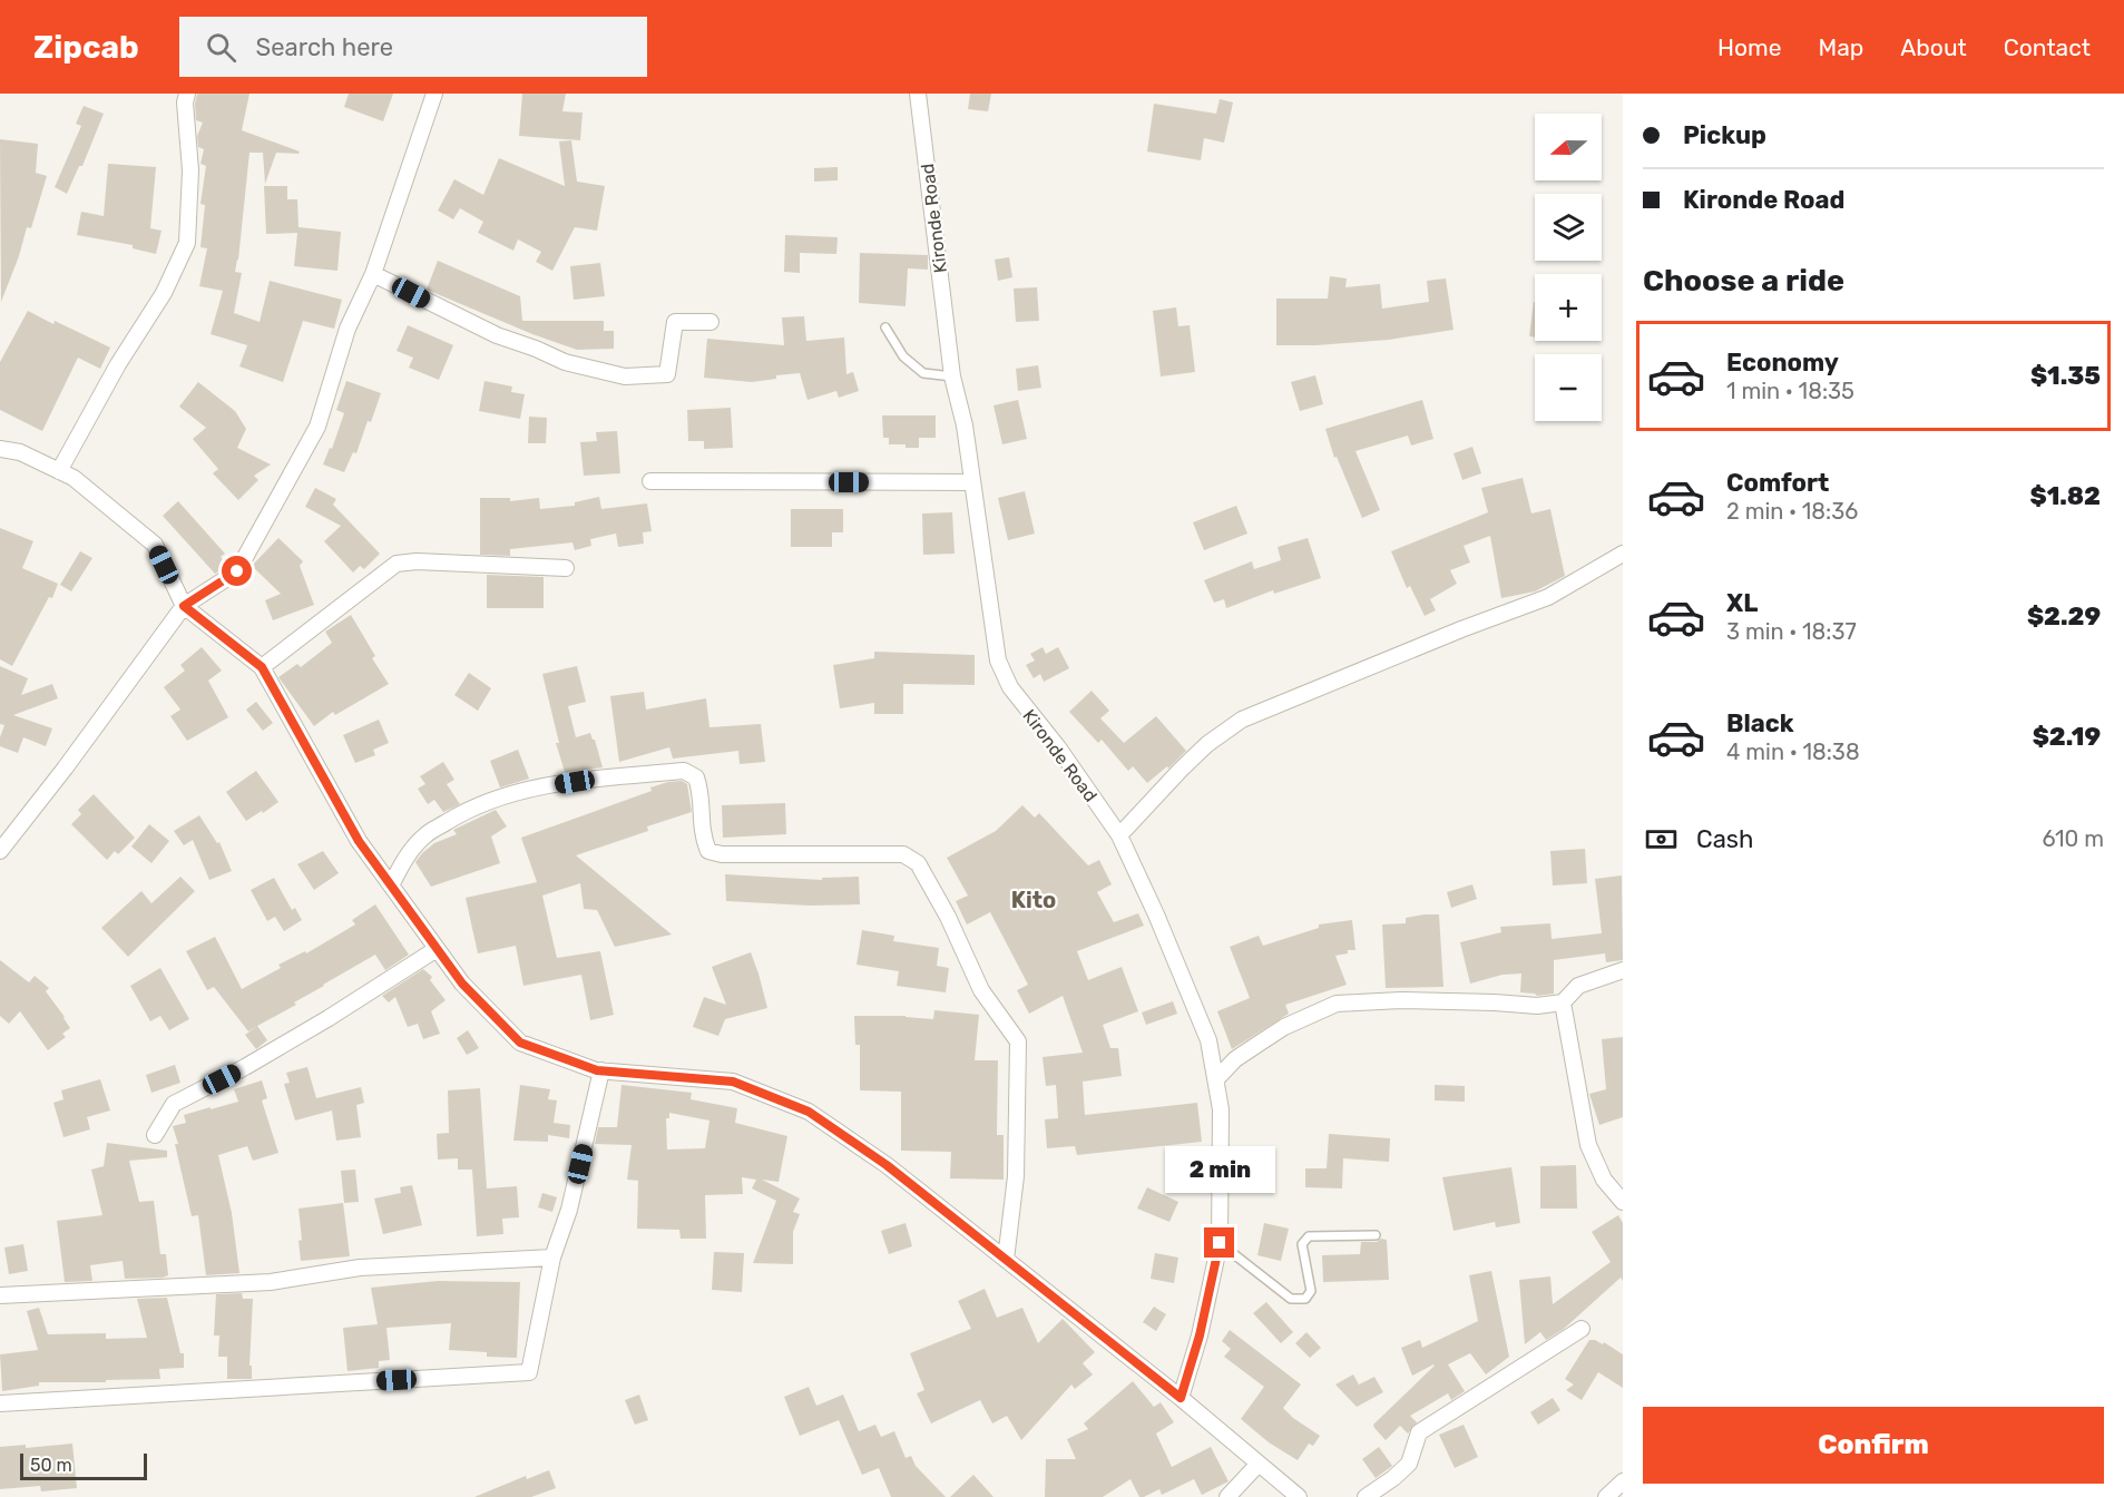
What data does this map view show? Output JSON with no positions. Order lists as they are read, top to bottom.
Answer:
{
  "streets": {
    "street": ["Kironde Road"]
  },
  "districts": ["Kito"],
  "scale_bar": "50 m",
  "north": "left",
  "page": {
    "header": "Zipcab",
    "search": "Search here",
    "nav": [
      "Home",
      "Map",
      "About",
      "Contact"
    ],
    "banner": ["Pickup", "Kironde Road"],
    "map_buttons": ["+", "−"],
    "heading": "Choose a ride",
    "list": [
      {
        "name": "Economy",
        "note": "1 min · 18:35",
        "value": "$1.35"
      },
      {
        "name": "Comfort",
        "note": "2 min · 18:36",
        "value": "$1.82"
      },
      {
        "name": "XL",
        "note": "3 min · 18:37",
        "value": "$2.29"
      },
      {
        "name": "Black",
        "note": "4 min · 18:38",
        "value": "$2.19"
      }
    ],
    "pay": ["Cash", "610 m"],
    "bubble": "2 min",
    "buttons": "Confirm",
    "scale": "50 m"
  }
}
